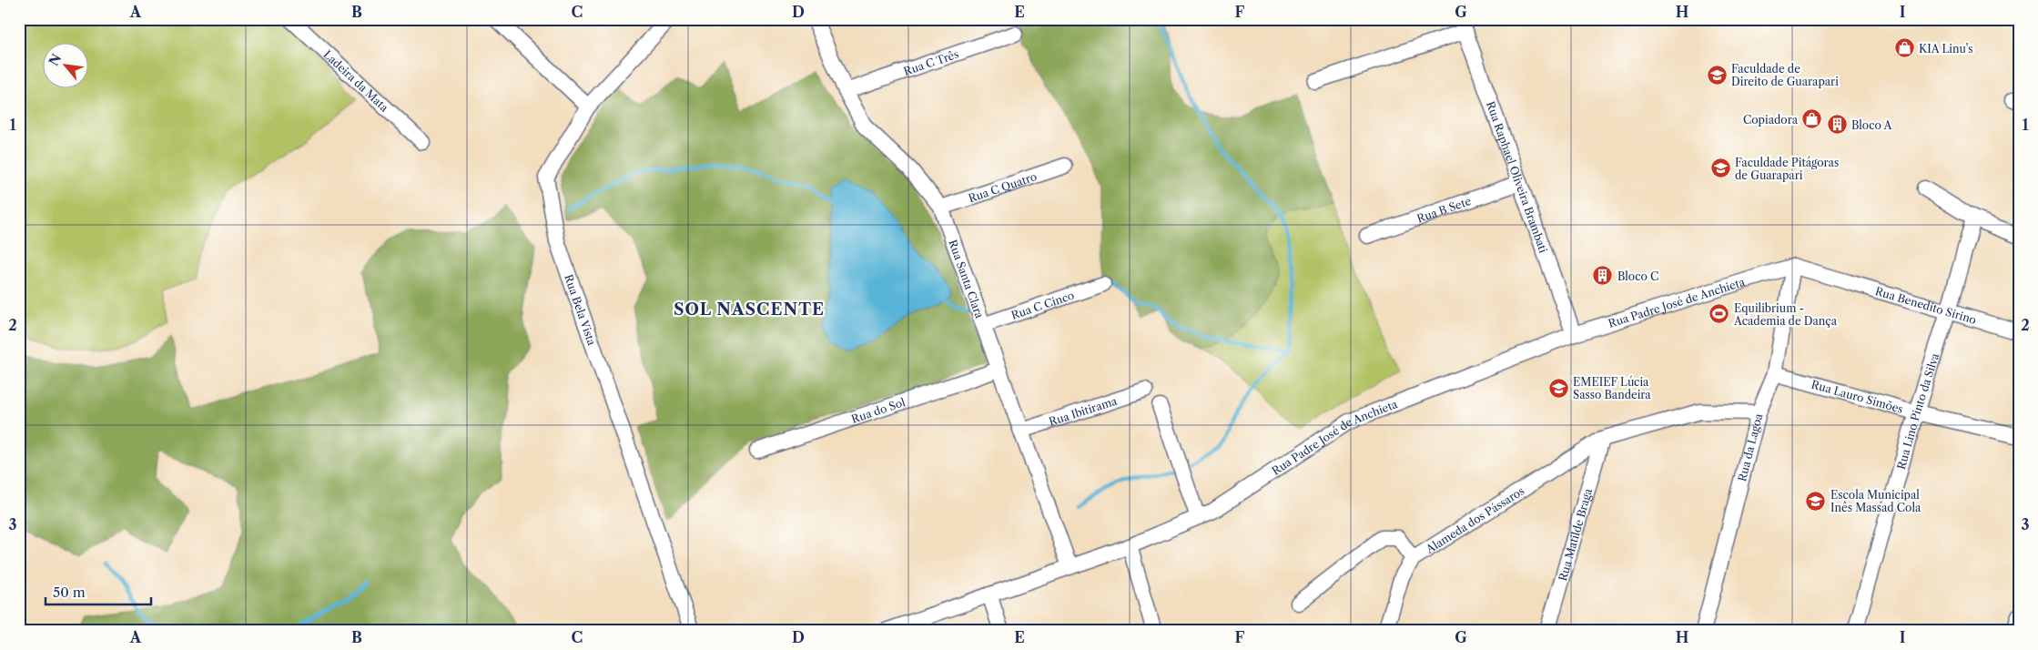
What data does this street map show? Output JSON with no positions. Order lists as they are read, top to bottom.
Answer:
{
  "streets": {
    "street": [
      "Rua C Três",
      "Ladeira da Mata",
      "Rua Raphael Oliveira Brambati",
      "Rua C Quatro",
      "Rua B Sete",
      "Rua Santa Clara",
      "Rua Padre José de Anchieta",
      "Rua C Cinco",
      "Rua Benedito Sirino",
      "Rua Bela Vista",
      "Rua Lauro Simões",
      "Rua do Sol",
      "Rua Ibitirama",
      "Rua Lino Pinto da Silva",
      "Rua da Lagoa",
      "Alameda dos Pássaros",
      "Rua Matilde Braga"
    ]
  },
  "crossings": [
    ["Rua C Três", "Rua Santa Clara"],
    ["Rua Raphael Oliveira Brambati", "Rua B Sete"],
    ["Rua Raphael Oliveira Brambati", "Rua Padre José de Anchieta"],
    ["Rua C Quatro", "Rua Santa Clara"],
    ["Rua Santa Clara", "Rua Padre José de Anchieta"],
    ["Rua Santa Clara", "Rua C Cinco"],
    ["Rua Santa Clara", "Rua do Sol"],
    ["Rua Santa Clara", "Rua Ibitirama"],
    ["Rua Padre José de Anchieta", "Rua Benedito Sirino"],
    ["Rua Padre José de Anchieta", "Rua da Lagoa"],
    ["Rua Benedito Sirino", "Rua Lino Pinto da Silva"],
    ["Rua Benedito Sirino", "Rua da Lagoa"],
    ["Rua Lauro Simões", "Rua Lino Pinto da Silva"],
    ["Rua Lauro Simões", "Rua da Lagoa"],
    ["Alameda dos Pássaros", "Rua Matilde Braga"]
  ],
  "districts": ["SOL NASCENTE"],
  "places": {
    "shop": ["KIA Linu's", "Copiadora"],
    "school or university": [
      "Faculdade de Direito de Guarapari",
      "Faculdade Pitágoras de Guarapari",
      "EMEIEF Lúcia Sasso Bandeira",
      "Escola Municipal Inês Massad Cola"
    ],
    "building": ["Bloco A", "Bloco C"],
    "sports": ["Equilibrium - Academia de Dança"]
  },
  "scale_bar": "50 m",
  "north": "top left",
  "grid": {
    "columns": [
      "A",
      "B",
      "C",
      "D",
      "E",
      "F",
      "G",
      "H",
      "I"
    ],
    "rows": ["1", "2", "3"]
  }
}
